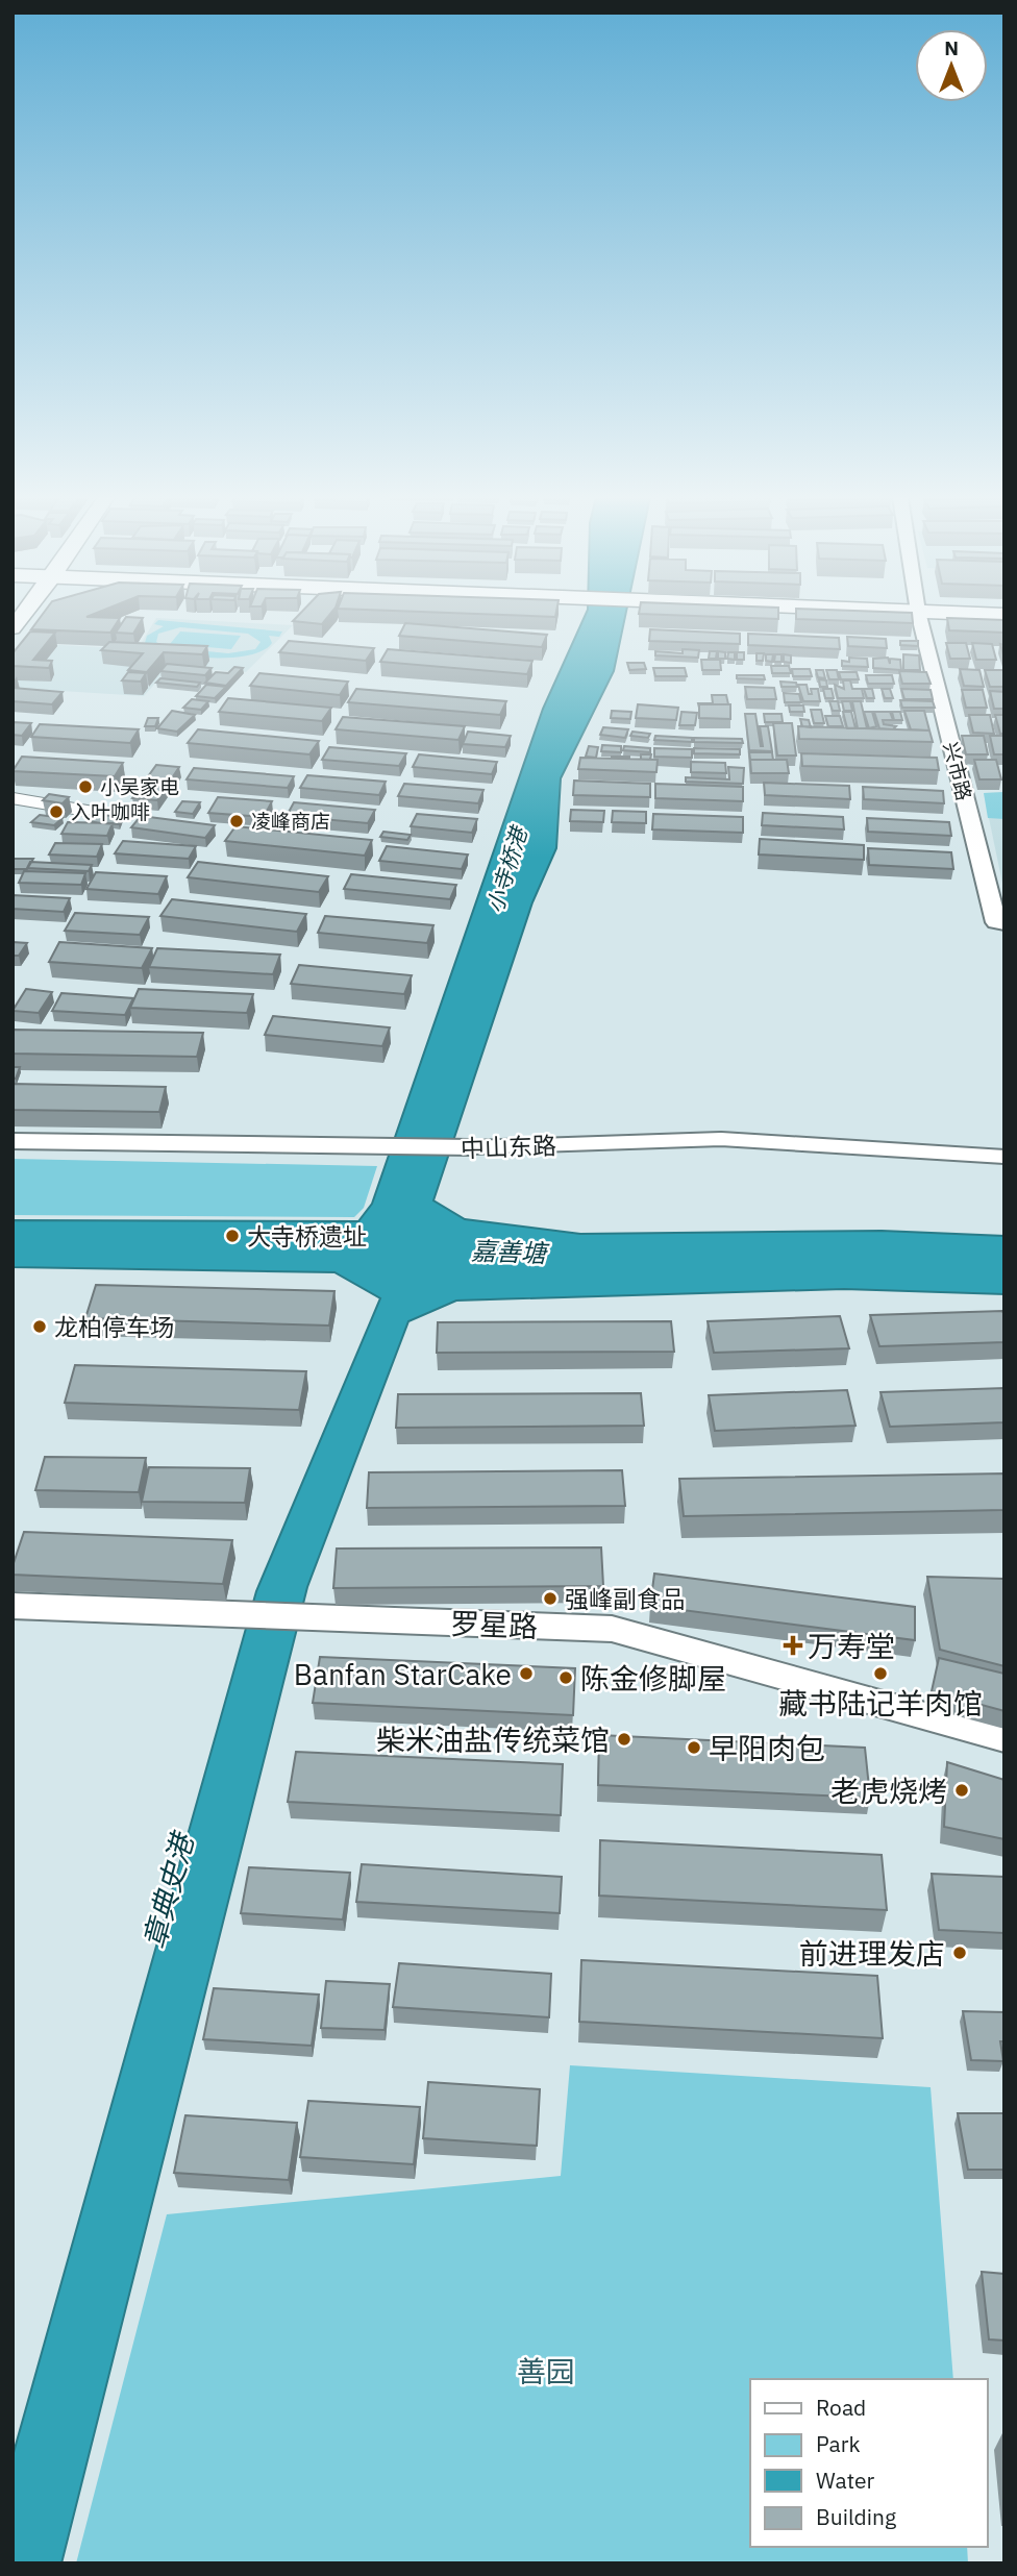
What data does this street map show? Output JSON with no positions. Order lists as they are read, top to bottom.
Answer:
{
  "streets": {
    "street": ["兴市路", "中山东路", "罗星路"]
  },
  "water": ["小寺桥港", "嘉善塘", "章典史港"],
  "parks": ["善园"],
  "places": {
    "other": [
      "小吴家电",
      "入叶咖啡",
      "凌峰商店",
      "大寺桥遗址",
      "龙柏停车场",
      "强峰副食品",
      "Banfan StarCake",
      "藏书陆记羊肉馆",
      "陈金修脚屋",
      "柴米油盐传统菜馆",
      "早阳肉包",
      "老虎烧烤",
      "前进理发店"
    ],
    "health": ["万寿堂"]
  },
  "legend": [
    "Road",
    "Park",
    "Water",
    "Building"
  ],
  "north": "top"
}
